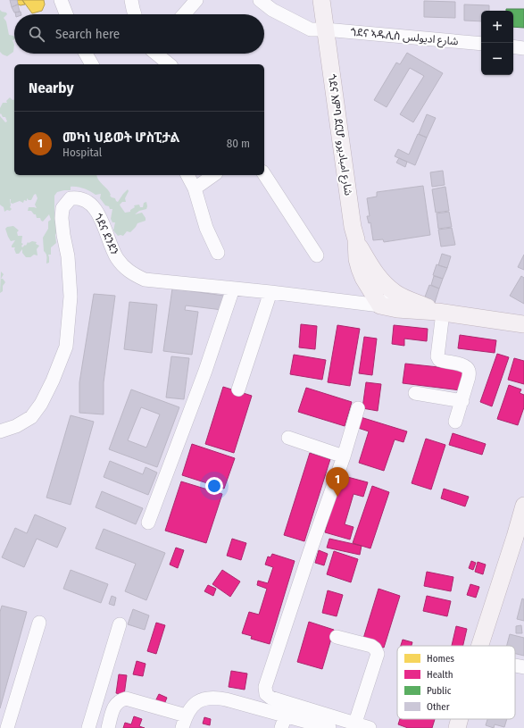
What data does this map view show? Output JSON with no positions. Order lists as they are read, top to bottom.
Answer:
{
  "streets": {
    "main road": ["ጎደና እምባ ደርሆ شارع امباديرو"],
    "street": ["ጎደና ኣዱሊስ شارع اديولس", "ጎደና ደንደን"]
  },
  "crossings": [
    ["ጎደና ኣዱሊስ شارع اديولس", "ጎደና እምባ ደርሆ شارع امباديرو"],
    ["ጎደና እምባ ደርሆ شارع امباديرو", "ጎደና ደንደን"]
  ],
  "legend": [
    "Homes",
    "Health",
    "Public",
    "Other"
  ],
  "page": {
    "map_buttons": ["+", "−"],
    "search": "Search here",
    "heading": "Nearby",
    "list": [
      {
        "mark": "1",
        "name": "መካነ ህይወት ሆስፒታል",
        "note": "Hospital",
        "value": "80 m"
      }
    ],
    "pins": "1"
  }
}
